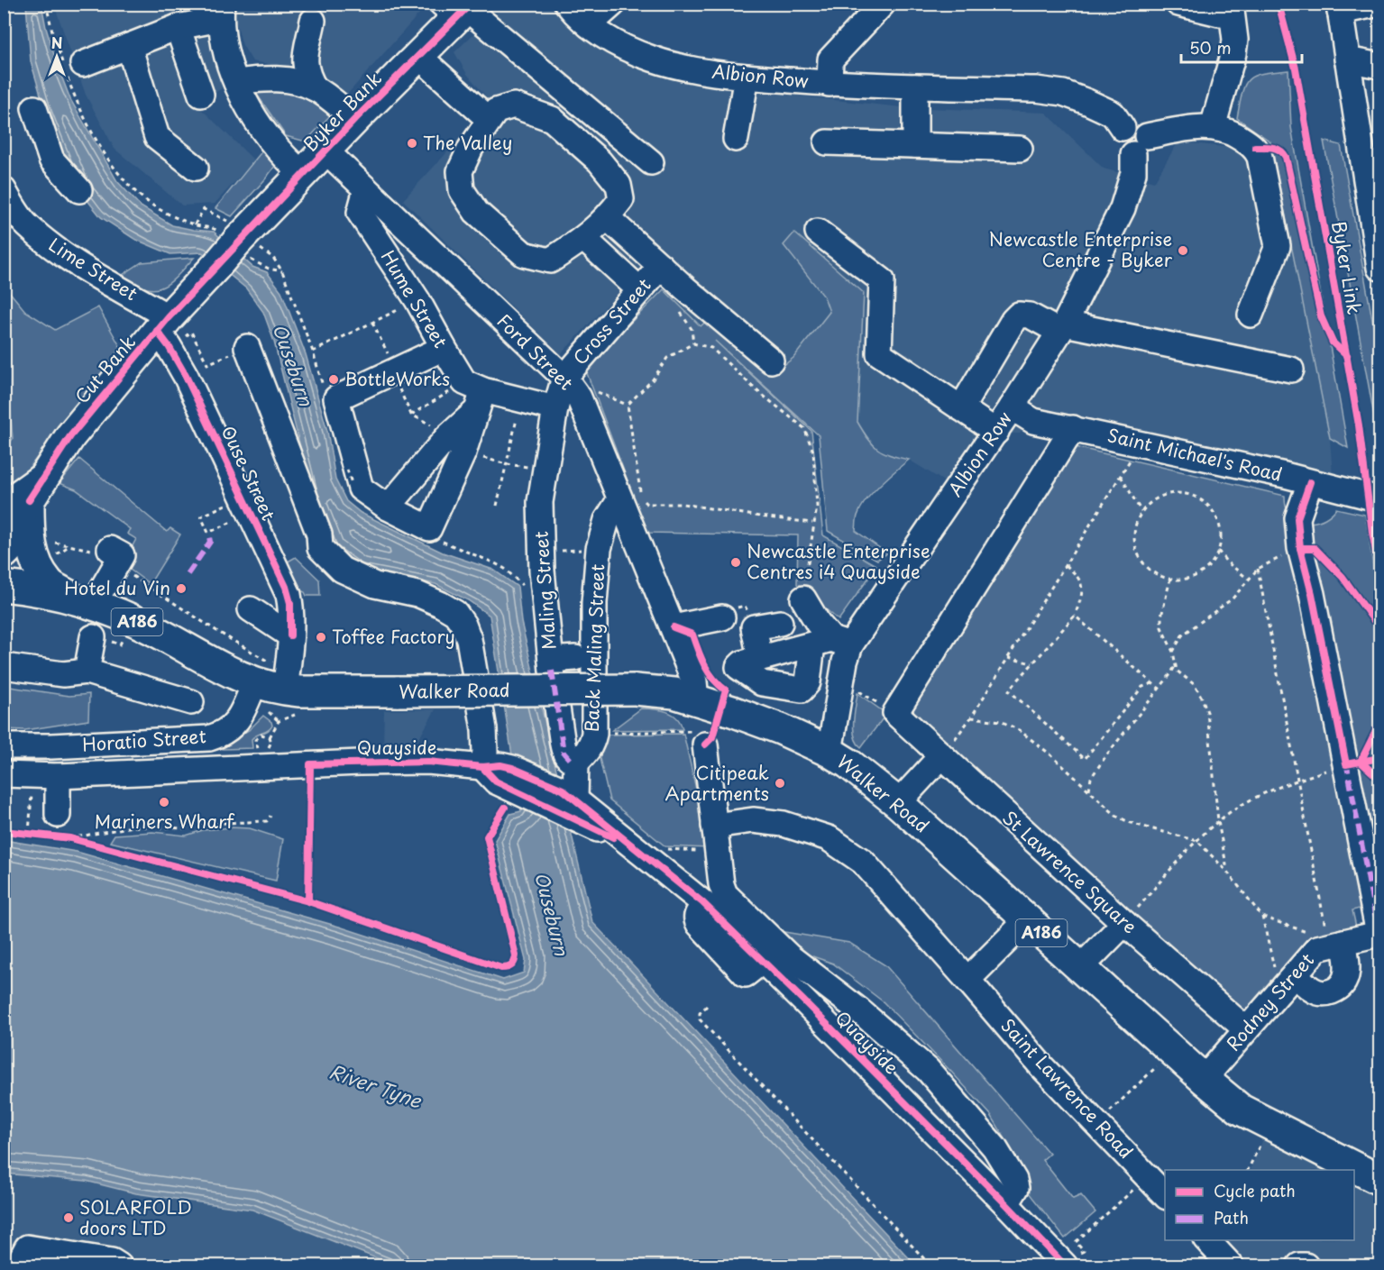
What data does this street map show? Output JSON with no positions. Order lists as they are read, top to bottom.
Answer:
{
  "streets": {
    "main road": [
      "Byker Bank",
      "Cut Bank",
      "A186",
      "Walker Road"
    ],
    "street": [
      "Albion Row",
      "Lime Street",
      "Hume Street",
      "Cross Street",
      "Ford Street",
      "Saint Michael's Road",
      "Ouse Street",
      "Maling Street",
      "Back Maling Street",
      "Horatio Street",
      "Quayside",
      "St Lawrence Square",
      "Rodney Street",
      "Saint Lawrence Road"
    ],
    "cycle path": ["Byker Link"]
  },
  "crossings": [
    ["Albion Row", "Saint Michael's Road"],
    ["Albion Row", "Walker Road"],
    ["Byker Bank", "Ford Street"],
    ["Byker Bank", "Cut Bank"],
    ["Lime Street", "Cut Bank"],
    ["Lime Street", "Ouse Street"],
    ["Hume Street", "Ford Street"],
    ["Cross Street", "Ford Street"],
    ["Cross Street", "Maling Street"],
    ["Ford Street", "Maling Street"],
    ["Ford Street", "Back Maling Street"],
    ["Ford Street", "Walker Road"],
    ["Cut Bank", "Ouse Street"],
    ["Cut Bank", "A186"],
    ["Saint Michael's Road", "St Lawrence Square"],
    ["Ouse Street", "Walker Road"],
    ["Maling Street", "Back Maling Street"],
    ["Maling Street", "Quayside"],
    ["A186", "Walker Road"],
    ["A186", "Horatio Street"],
    ["Walker Road", "Horatio Street"],
    ["Walker Road", "Rodney Street"],
    ["St Lawrence Square", "Rodney Street"]
  ],
  "water": ["Ouseburn", "River Tyne"],
  "places": [
    "The Valley",
    "Newcastle Enterprise Centre - Byker",
    "BottleWorks",
    "Newcastle Enterprise Centres i4 Quayside",
    "Hotel du Vin",
    "Toffee Factory",
    "Citipeak Apartments",
    "Mariners Wharf",
    "SOLARFOLD doors LTD"
  ],
  "legend": ["Cycle path", "Path"],
  "scale_bar": "50 m",
  "north": "top"
}
